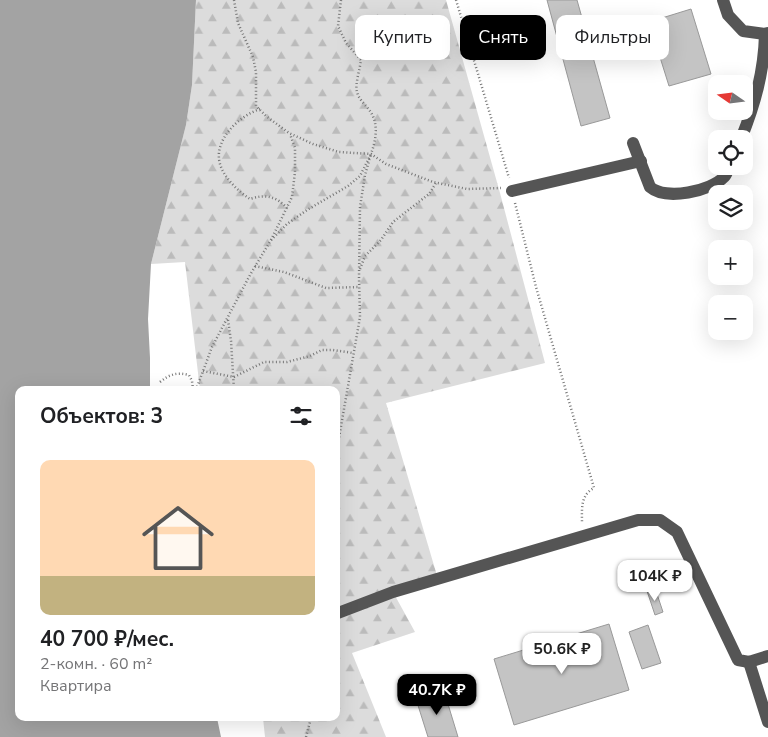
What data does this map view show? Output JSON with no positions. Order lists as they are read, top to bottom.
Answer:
{
  "north": "left",
  "page": {
    "chip": ["Купить", "Снять", "Фильтры"],
    "map_buttons": ["+", "−"],
    "heading": "Объектов: 3",
    "list": [
      {
        "name": "40 700 ₽/мес.",
        "note": "2-комн. · 60 m² · Квартира"
      }
    ],
    "price": ["104K ₽", "50.6K ₽", "40.7K ₽"]
  }
}
